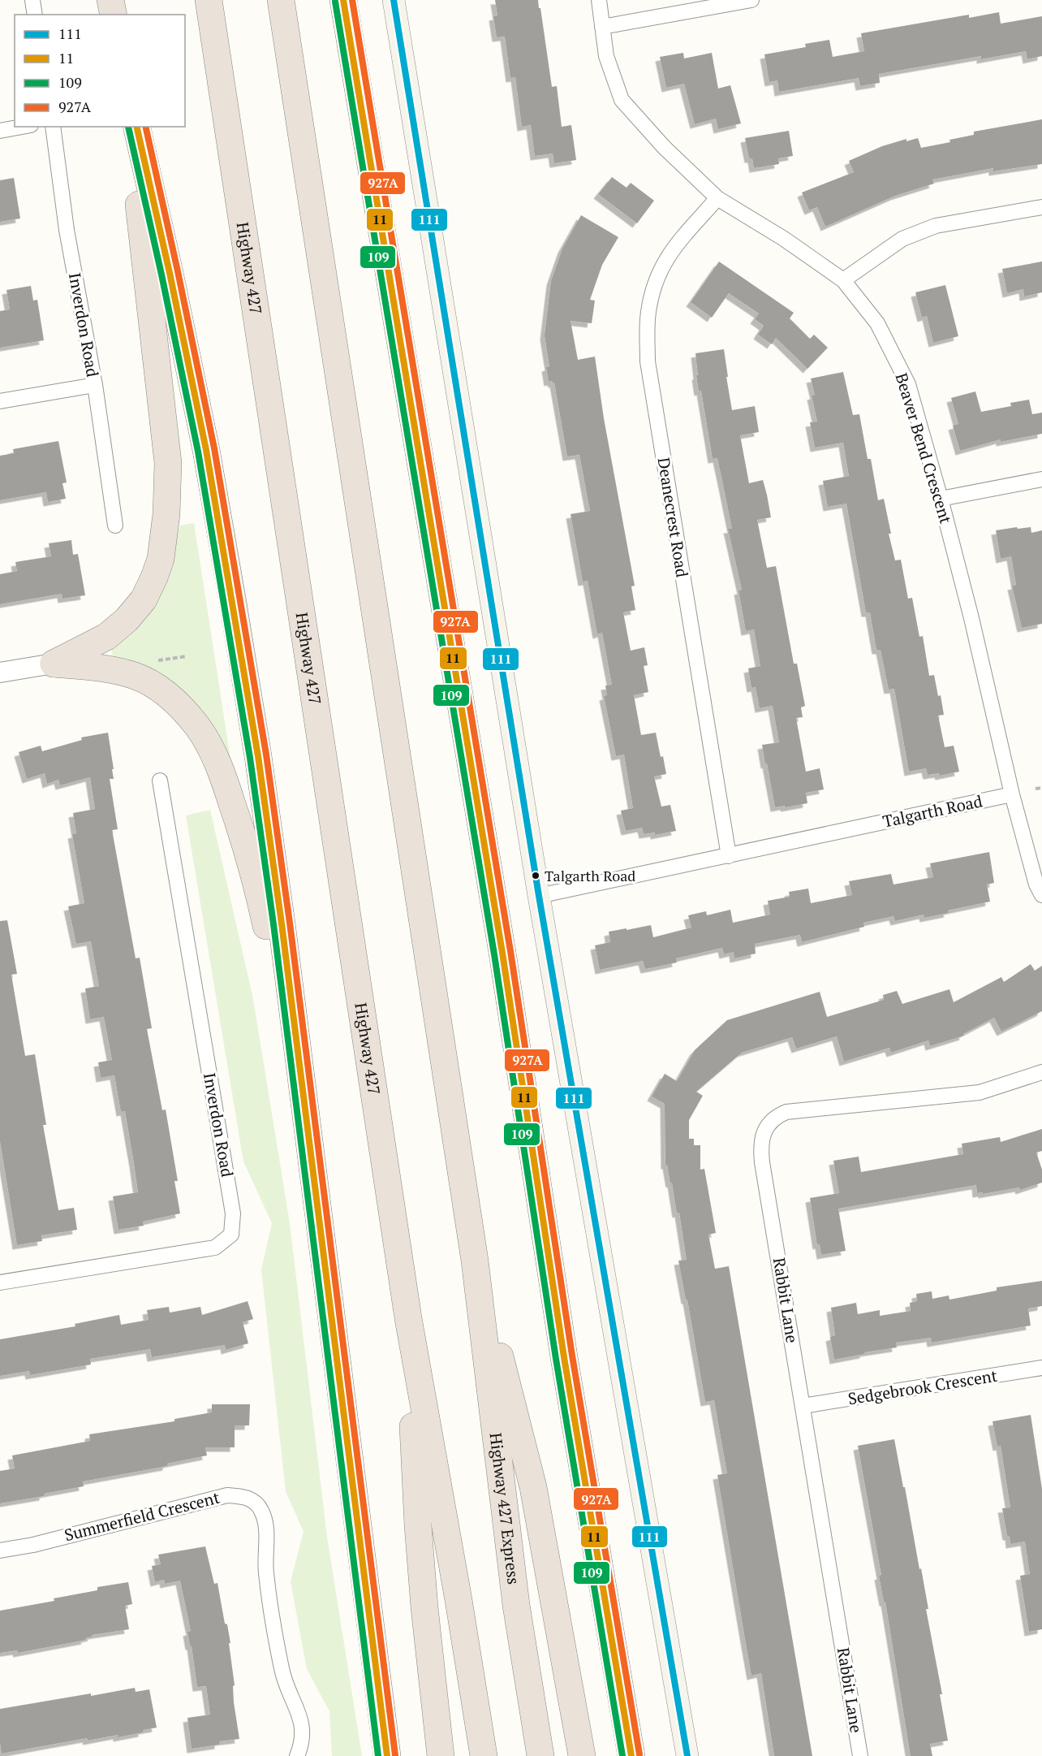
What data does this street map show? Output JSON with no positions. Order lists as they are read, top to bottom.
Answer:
{
  "streets": {
    "highway": ["Highway 427", "Highway 427 Express"],
    "street": [
      "Inverdon Road",
      "Beaver Bend Crescent",
      "Deanecrest Road",
      "Talgarth Road",
      "Rabbit Lane",
      "Sedgebrook Crescent",
      "Summerfield Crescent"
    ]
  },
  "crossings": [
    ["Beaver Bend Crescent", "Deanecrest Road"],
    ["Beaver Bend Crescent", "Talgarth Road"],
    ["Deanecrest Road", "Talgarth Road"],
    ["Rabbit Lane", "Sedgebrook Crescent"]
  ],
  "places": ["Talgarth Road"],
  "lines": [
    "transit line 111",
    "transit line 11",
    "transit line 927A",
    "transit line 109"
  ],
  "legend": [
    "111",
    "11",
    "109",
    "927A"
  ]
}
